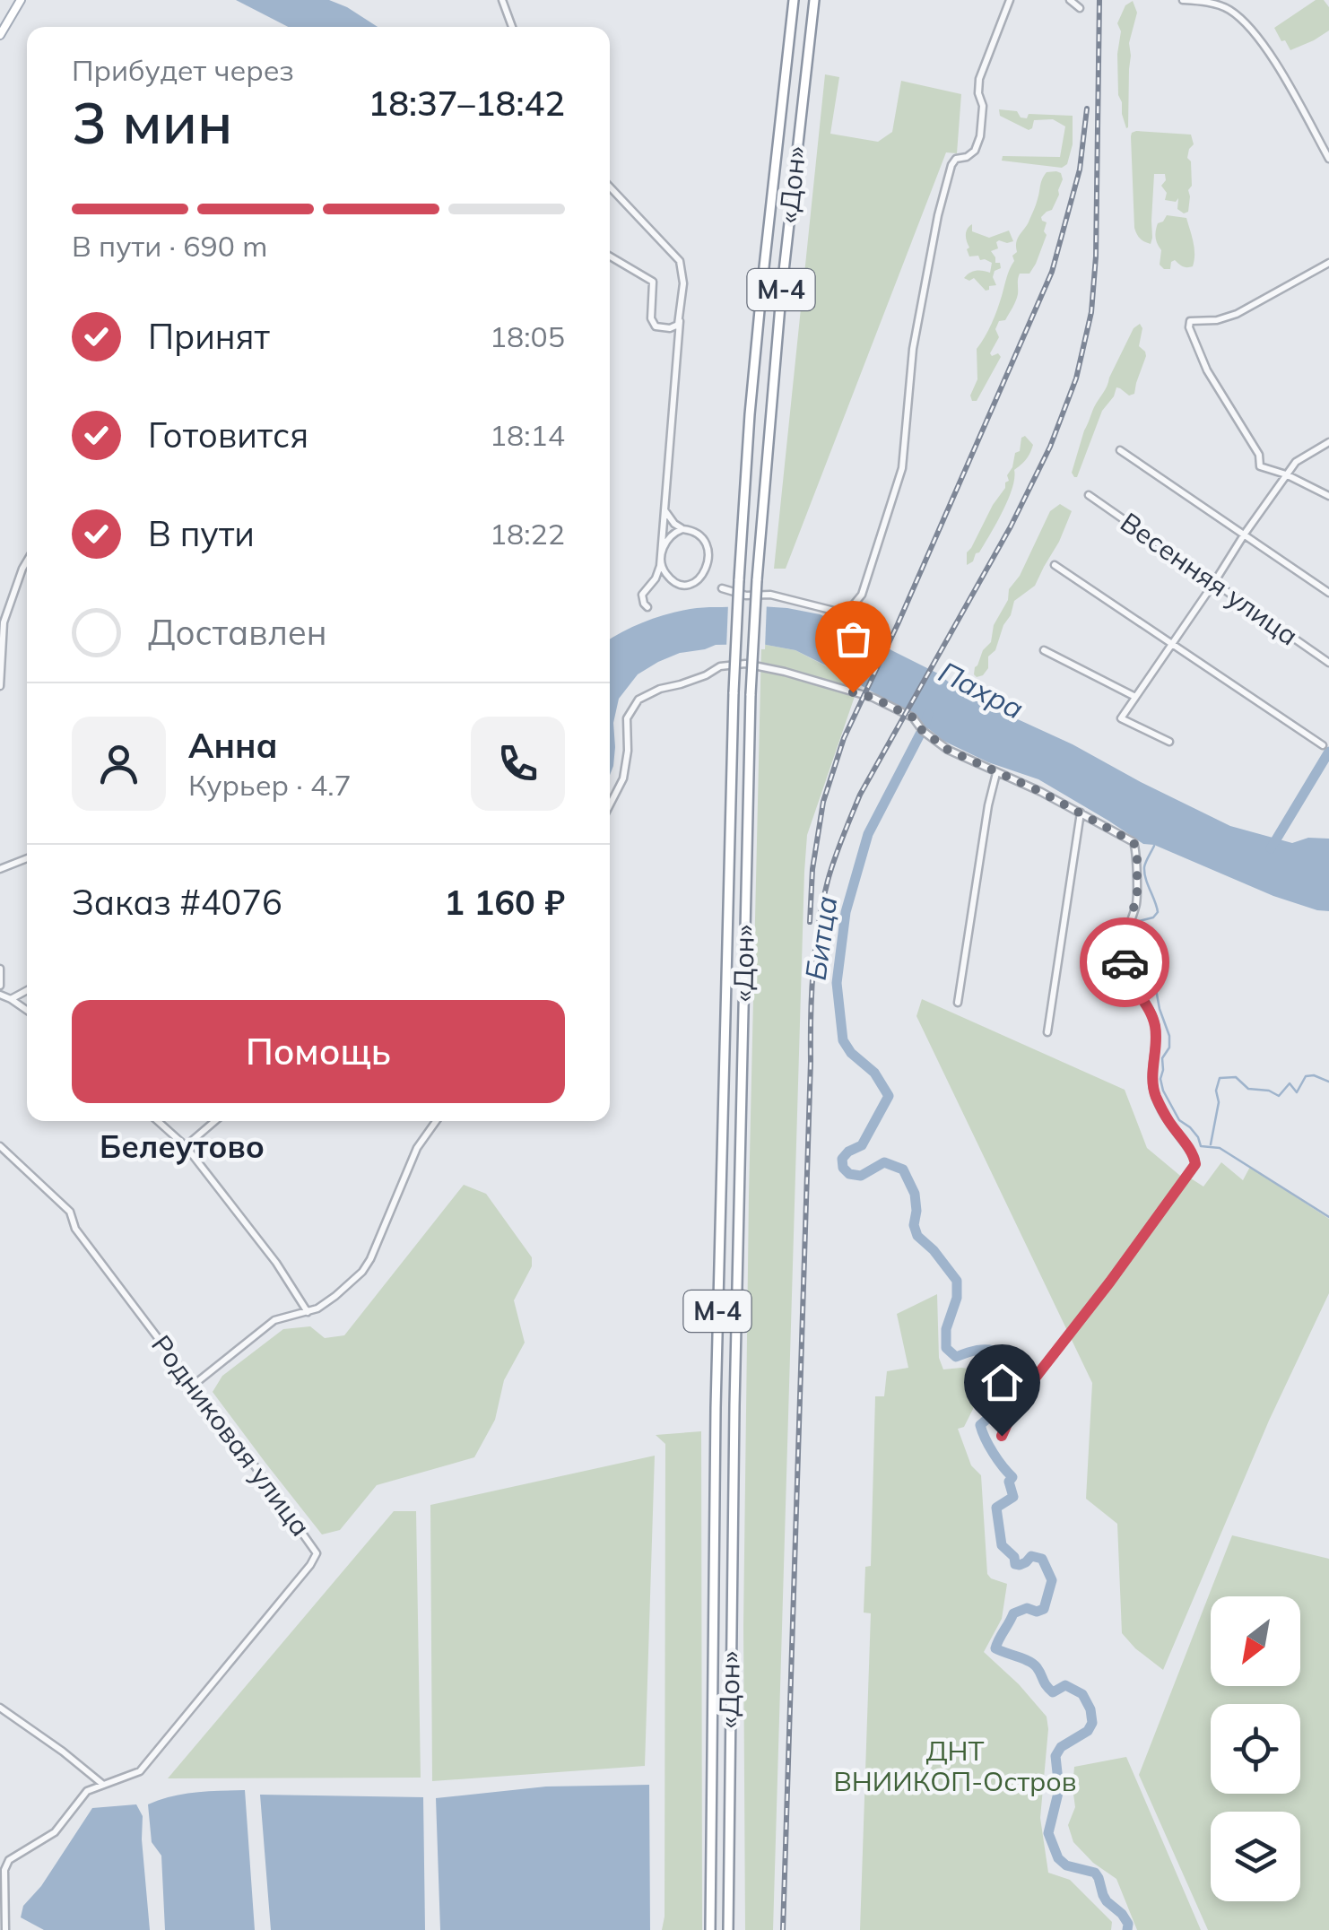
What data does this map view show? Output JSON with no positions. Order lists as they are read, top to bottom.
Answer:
{
  "streets": {
    "highway": ["«Дон»", "М-4"],
    "street": ["Весенняя улица", "Родниковая улица"]
  },
  "districts": ["Белеутово"],
  "water": ["Пахра", "Битца"],
  "parks": ["ДНТ ВНИИКОП-Остров"],
  "north": "bottom left",
  "page": {
    "heading": ["3 мин", "Прибудет через", "18:37–18:42"],
    "panel": [
      "Анна",
      "Курьер · 4.7",
      "Заказ #4076",
      "1 160 ₽"
    ],
    "bar": "В пути · 690 m",
    "list": [
      ["Принят", "18:05"],
      ["Готовится", "18:14"],
      ["В пути", "18:22"],
      "Доставлен"
    ],
    "buttons": "Помощь"
  }
}
